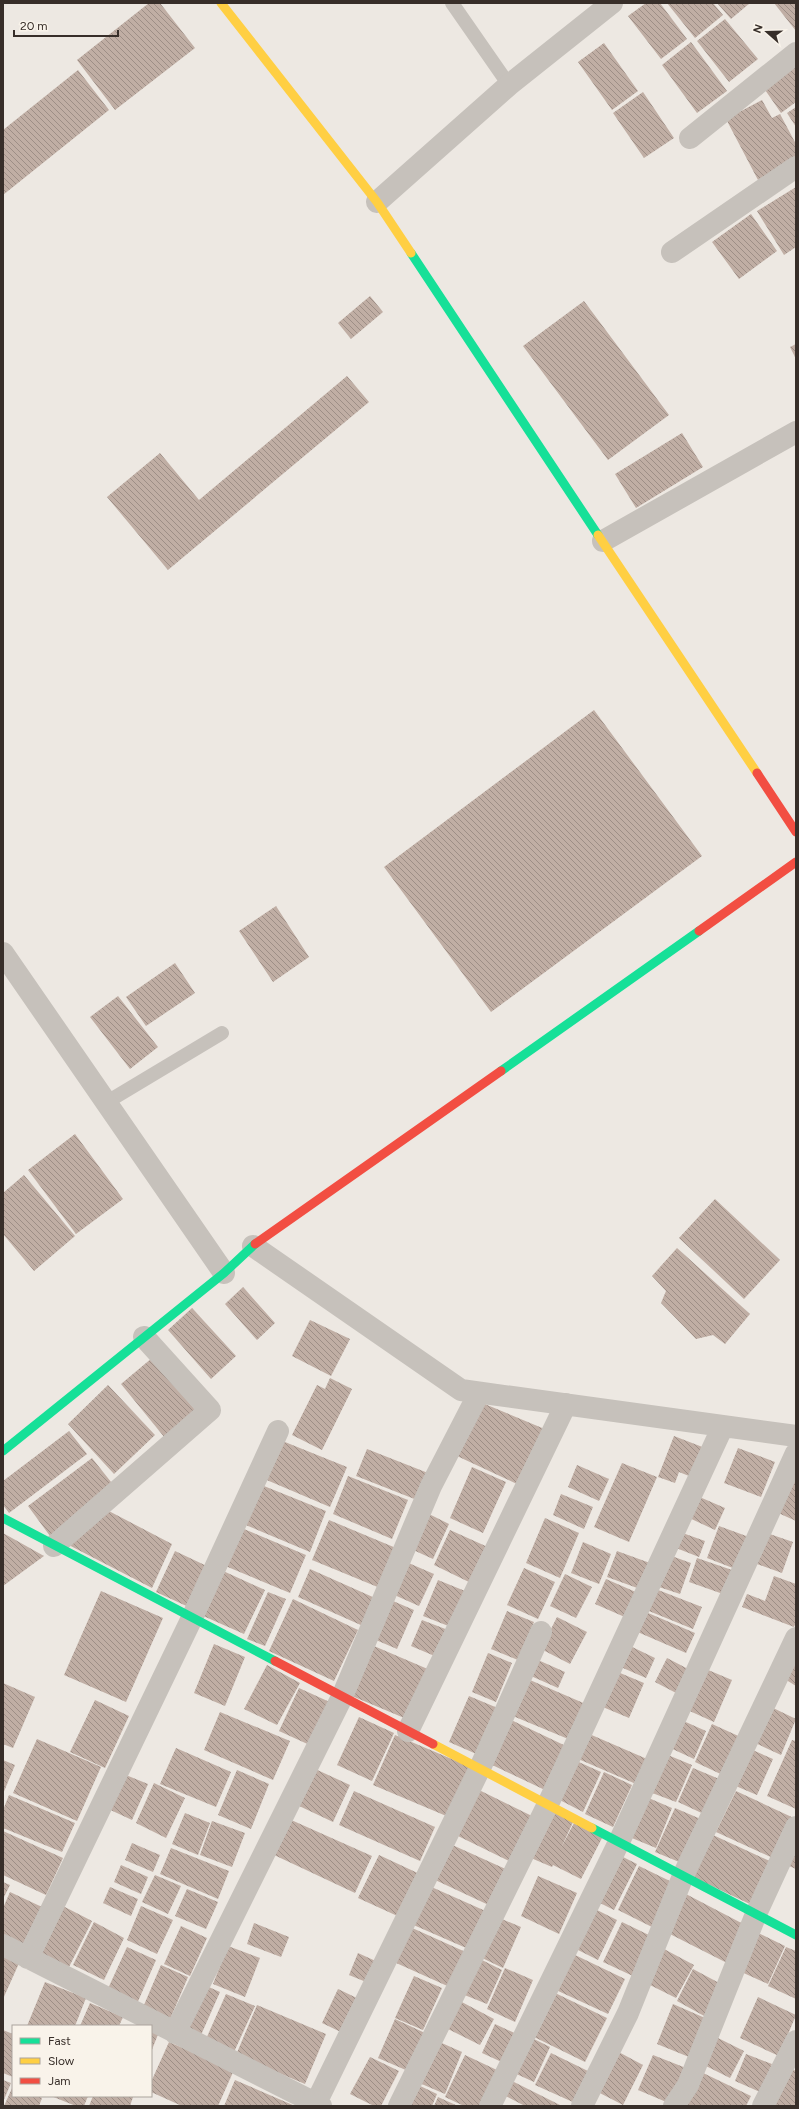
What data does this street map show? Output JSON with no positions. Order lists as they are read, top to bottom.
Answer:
{
  "legend": ["Fast", "Slow", "Jam"],
  "scale_bar": "20 m",
  "north": "left"
}
